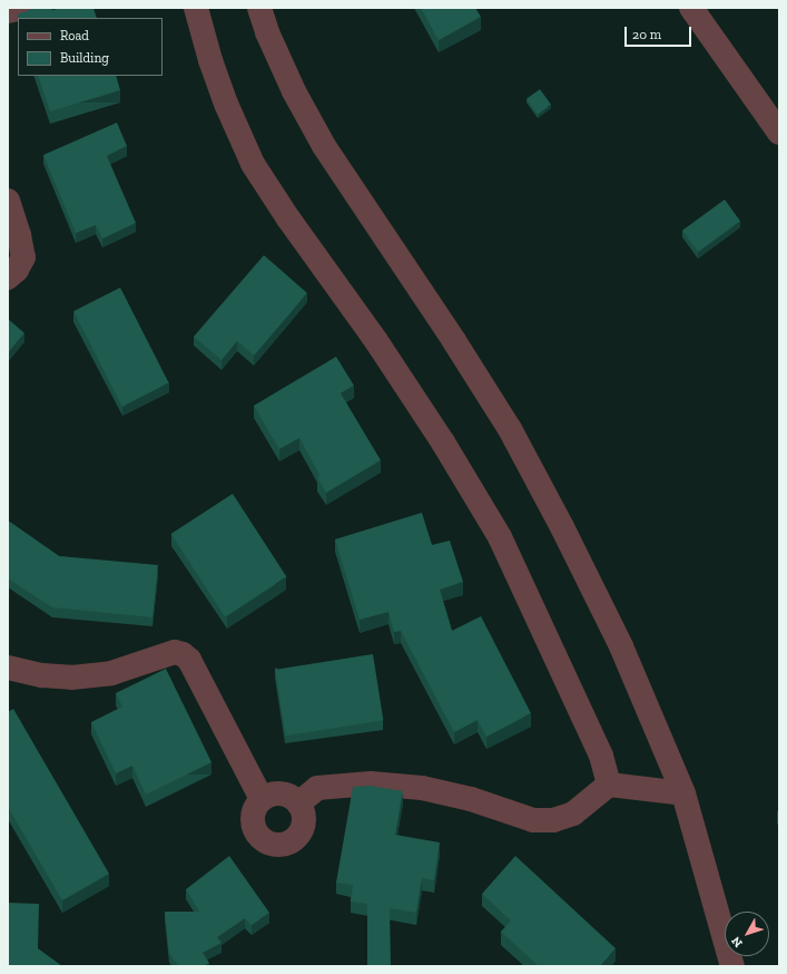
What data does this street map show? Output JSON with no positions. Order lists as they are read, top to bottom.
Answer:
{
  "legend": ["Road", "Building"],
  "scale_bar": "20 m",
  "north": "bottom left"
}
